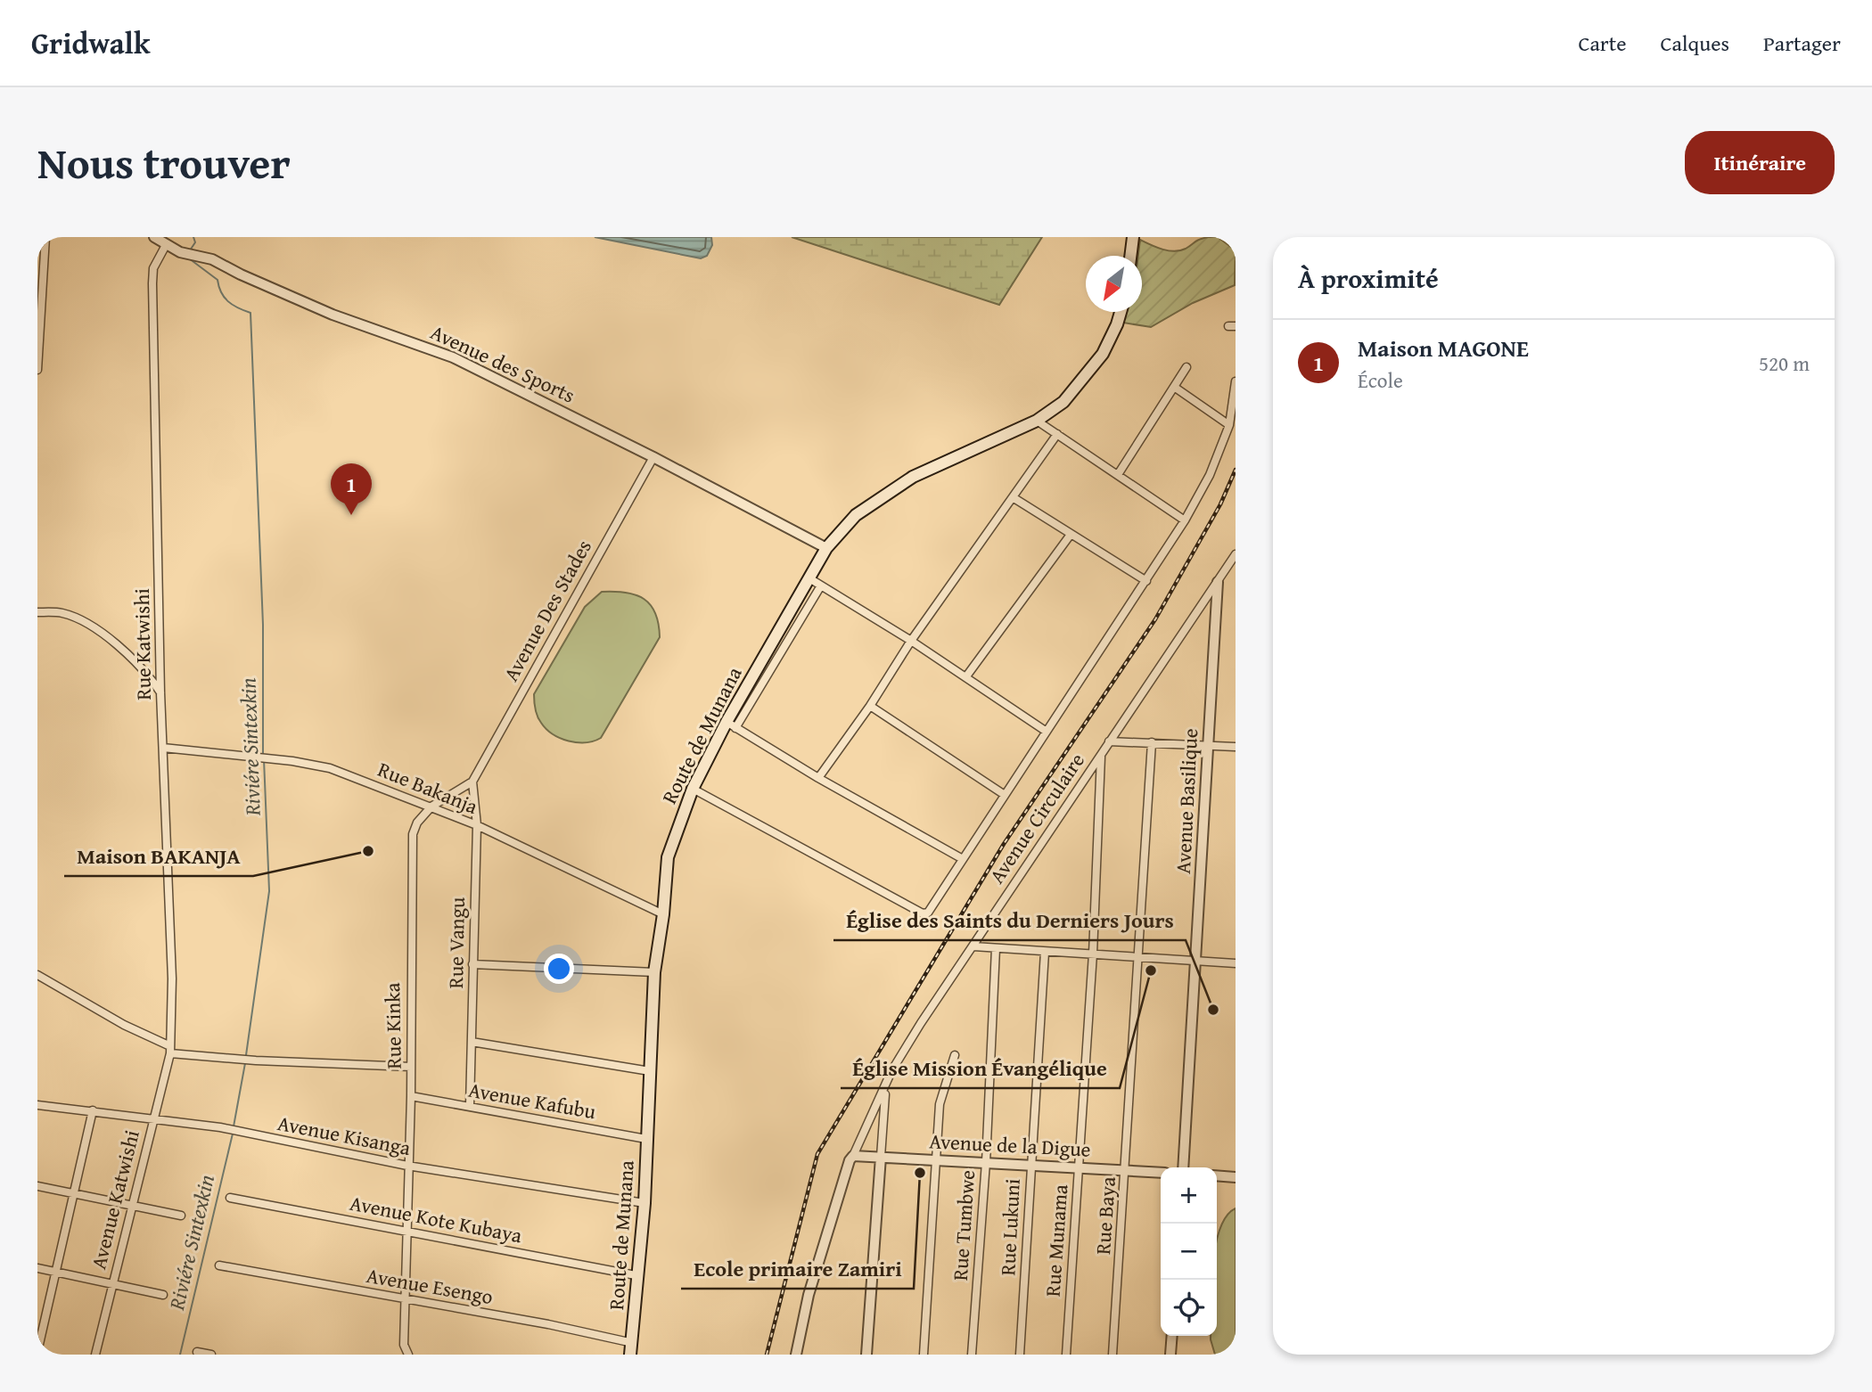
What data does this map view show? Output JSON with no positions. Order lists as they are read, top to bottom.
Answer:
{
  "streets": {
    "main road": ["Route de Munana"],
    "street": [
      "Avenue des Sports",
      "Avenue Des Stades",
      "Rue Katwishi",
      "Rue Bakanja",
      "Avenue Basilique",
      "Avenue Circulaire",
      "Rue Vangu",
      "Rue Kinka",
      "Avenue Kafubu",
      "Avenue Kisanga",
      "Avenue de la Digue",
      "Avenue Katwishi",
      "Rue Baya",
      "Avenue Kote Kubaya",
      "Rue Tumbwe",
      "Rue Lukuni",
      "Rue Munama",
      "Avenue Esengo"
    ]
  },
  "crossings": [
    ["Avenue des Sports", "Avenue Des Stades"],
    ["Avenue des Sports", "Rue Katwishi"],
    ["Avenue des Sports", "Route de Munana"],
    ["Avenue Des Stades", "Rue Vangu"],
    ["Avenue Des Stades", "Rue Kinka"],
    ["Rue Katwishi", "Rue Bakanja"],
    ["Rue Katwishi", "Avenue Katwishi"],
    ["Route de Munana", "Rue Bakanja"],
    ["Route de Munana", "Avenue Kafubu"],
    ["Route de Munana", "Avenue Kisanga"],
    ["Route de Munana", "Avenue Kote Kubaya"],
    ["Route de Munana", "Avenue Esengo"],
    ["Rue Bakanja", "Rue Vangu"],
    ["Rue Bakanja", "Rue Kinka"],
    ["Avenue Basilique", "Avenue Circulaire"],
    ["Avenue Circulaire", "Avenue de la Digue"],
    ["Avenue Circulaire", "Rue Munama"],
    ["Rue Vangu", "Rue Kinka"],
    ["Rue Vangu", "Avenue Kafubu"],
    ["Rue Kinka", "Avenue Kafubu"],
    ["Rue Kinka", "Avenue Kisanga"],
    ["Rue Kinka", "Avenue Kote Kubaya"],
    ["Rue Kinka", "Avenue Esengo"],
    ["Avenue Kisanga", "Avenue Katwishi"],
    ["Avenue de la Digue", "Rue Baya"],
    ["Avenue de la Digue", "Rue Tumbwe"],
    ["Avenue de la Digue", "Rue Lukuni"],
    ["Avenue de la Digue", "Rue Munama"]
  ],
  "water": ["Riviére Sintexkin"],
  "places": [
    "Maison BAKANJA",
    "Église Mission Évangélique",
    "Église des Saints du Derniers Jours",
    "Ecole primaire Zamiri"
  ],
  "north": "bottom left",
  "page": {
    "header": "Gridwalk",
    "nav": ["Carte", "Calques", "Partager"],
    "title": "Nous trouver",
    "buttons": "Itinéraire",
    "heading": "À proximité",
    "list": [
      {
        "mark": "1",
        "name": "Maison MAGONE",
        "note": "École",
        "value": "520 m"
      }
    ],
    "pins": "1",
    "map_buttons": ["+", "−"]
  }
}
